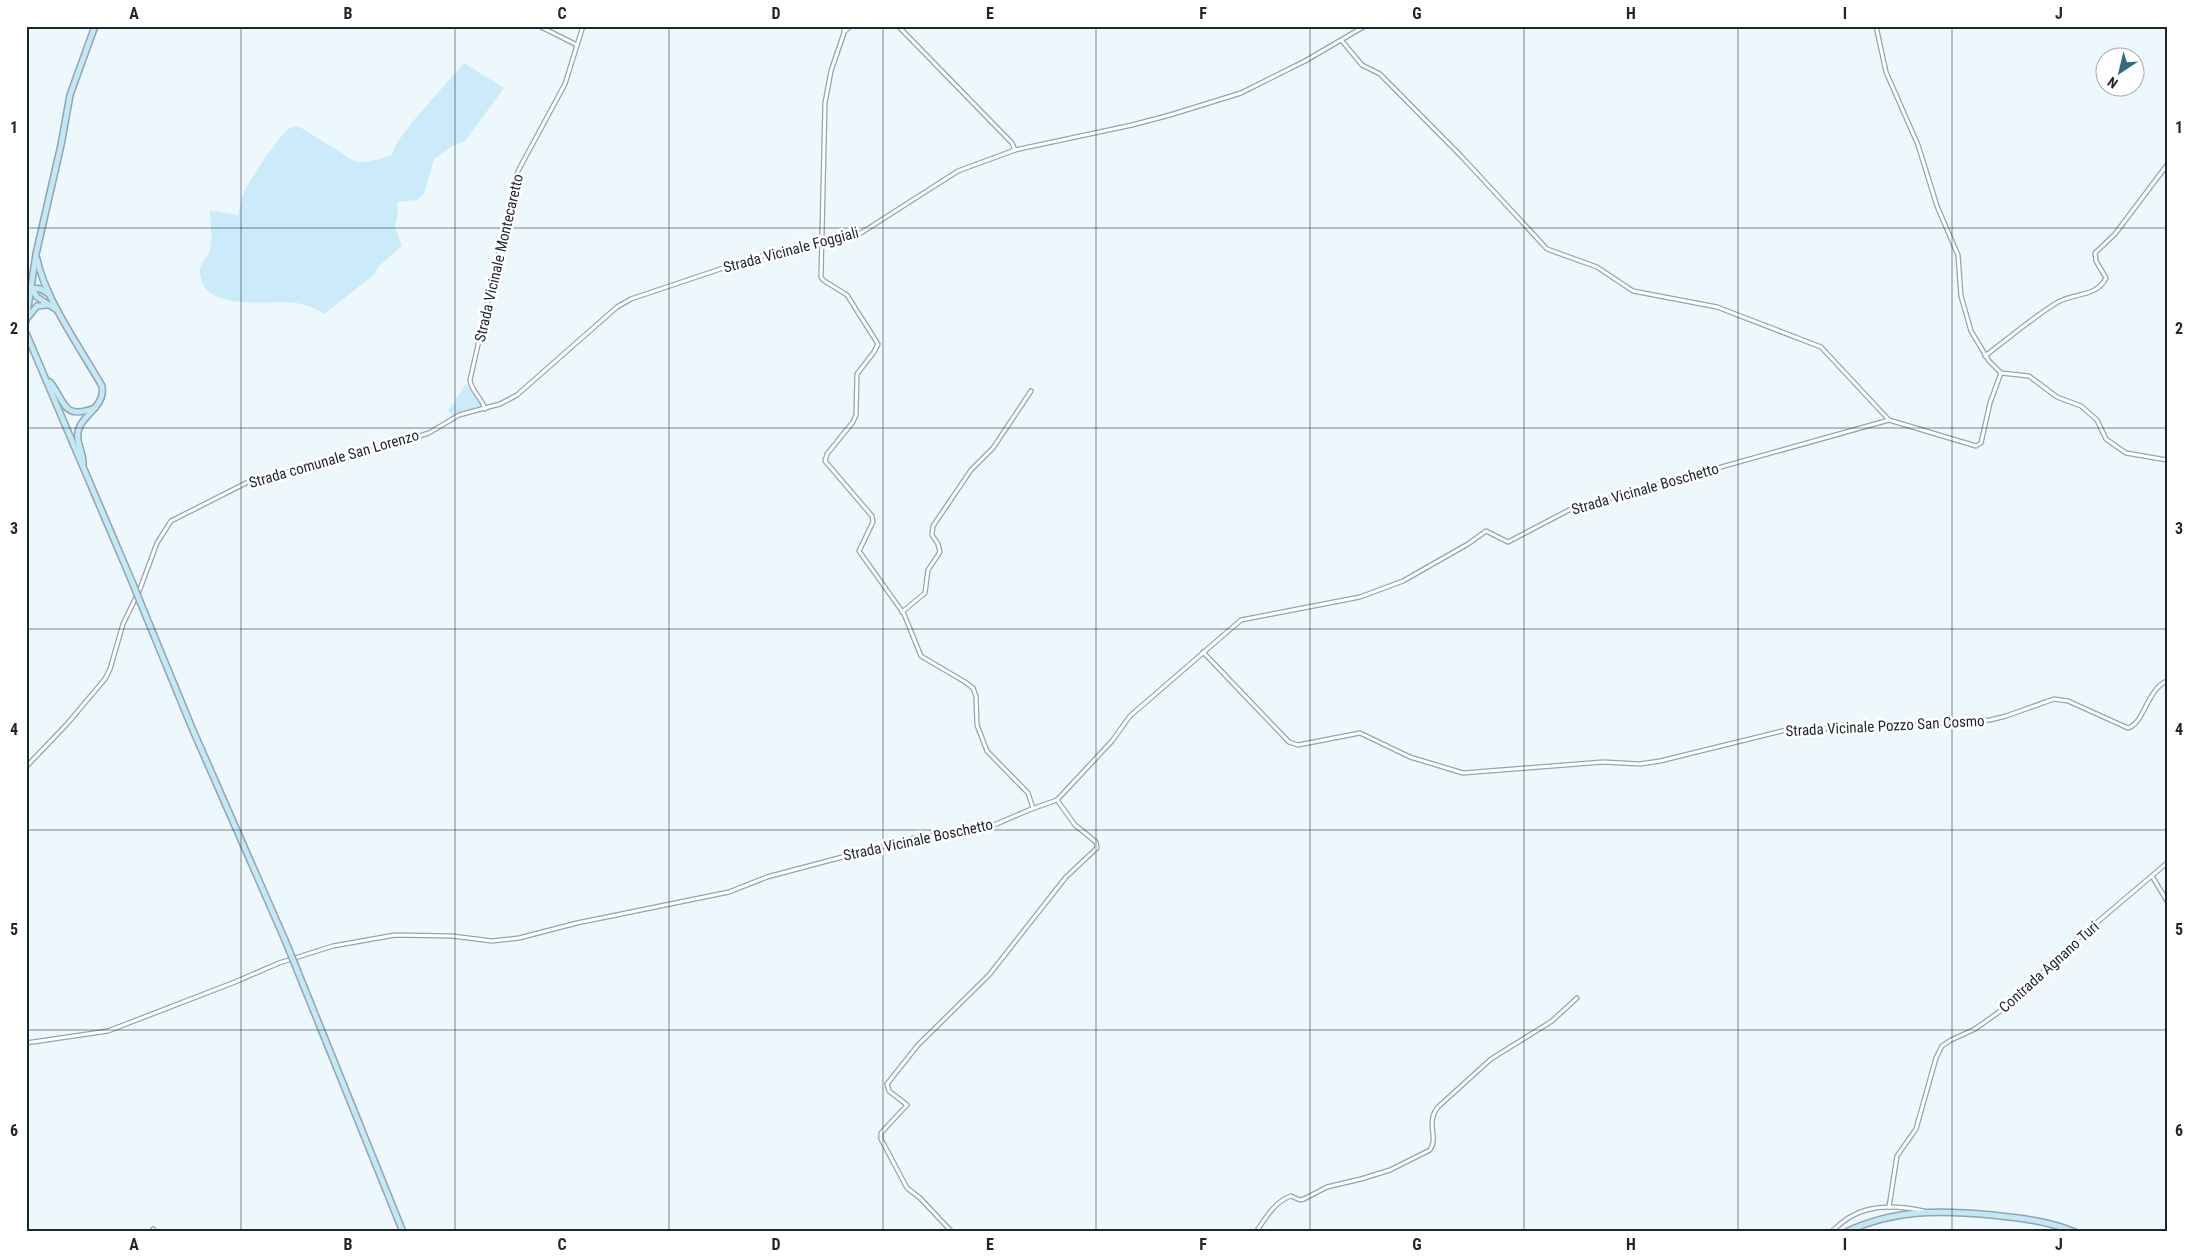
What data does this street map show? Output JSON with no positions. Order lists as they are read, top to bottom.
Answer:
{
  "streets": {
    "street": [
      "Strada Vicinale Foggiali",
      "Strada Vicinale Montecaretto",
      "Strada comunale San Lorenzo",
      "Strada Vicinale Boschetto",
      "Strada Vicinale Pozzo San Cosmo",
      "Contrada Agnano Turi"
    ]
  },
  "crossings": [
    ["Strada Vicinale Foggiali", "Strada Vicinale Montecaretto"],
    ["Strada Vicinale Foggiali", "Strada comunale San Lorenzo"],
    ["Strada Vicinale Montecaretto", "Strada comunale San Lorenzo"],
    ["Strada Vicinale Boschetto", "Strada Vicinale Pozzo San Cosmo"]
  ],
  "north": "bottom left",
  "grid": {
    "columns": [
      "A",
      "B",
      "C",
      "D",
      "E",
      "F",
      "G",
      "H",
      "I",
      "J"
    ],
    "rows": [
      "1",
      "2",
      "3",
      "4",
      "5",
      "6"
    ]
  }
}
